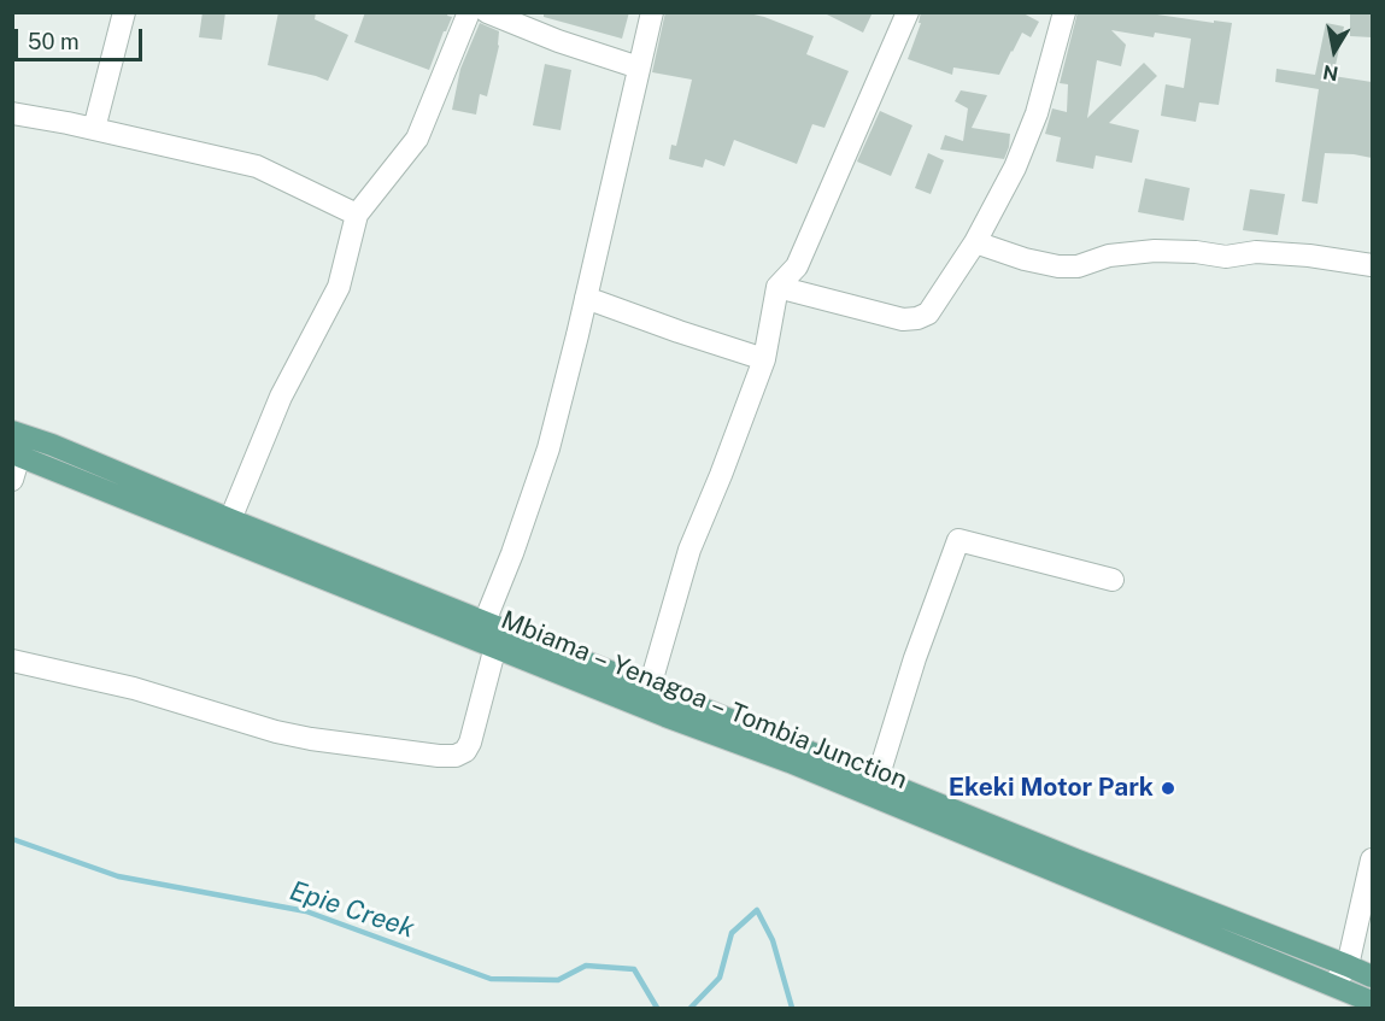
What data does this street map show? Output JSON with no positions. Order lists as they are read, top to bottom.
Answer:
{
  "streets": {
    "main road": ["Mbiama – Yenagoa – Tombia Junction"]
  },
  "water": ["Epie Creek"],
  "places": ["Ekeki Motor Park"],
  "scale_bar": "50 m",
  "north": "bottom"
}
